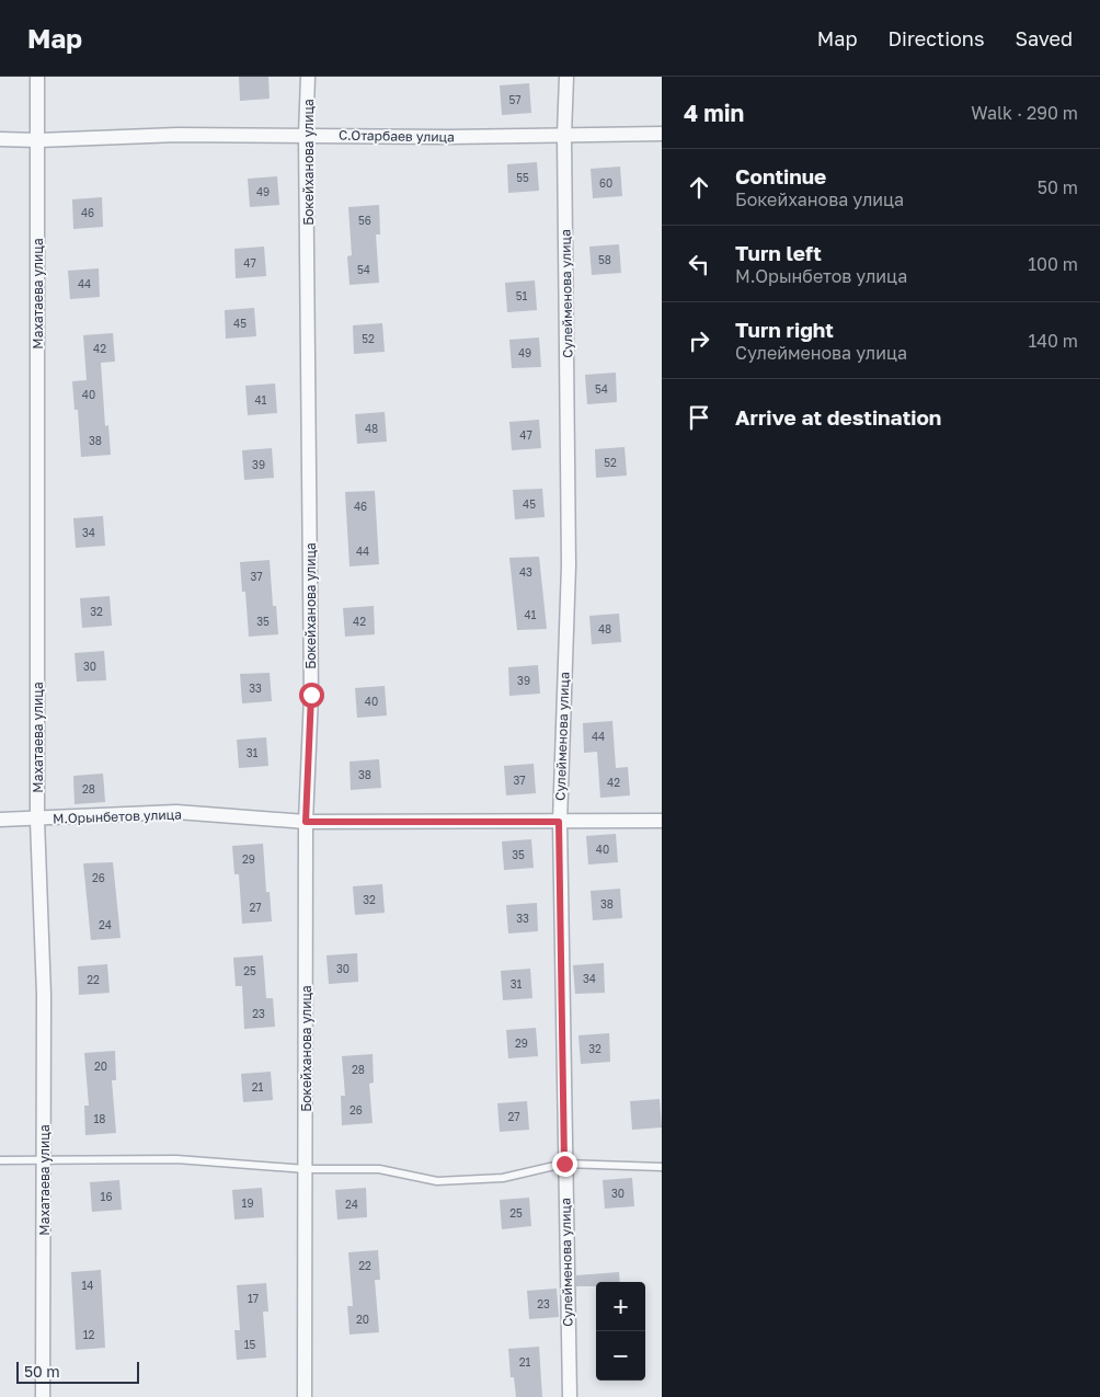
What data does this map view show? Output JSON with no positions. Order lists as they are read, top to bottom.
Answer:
{
  "streets": {
    "street": [
      "С.Отарбаев улица",
      "Бокейханова улица",
      "Махатаева улица",
      "Сулейменова улица",
      "М.Орынбетов улица"
    ]
  },
  "crossings": [
    ["С.Отарбаев улица", "Бокейханова улица"],
    ["С.Отарбаев улица", "Махатаева улица"],
    ["С.Отарбаев улица", "Сулейменова улица"],
    ["Бокейханова улица", "М.Орынбетов улица"],
    ["Махатаева улица", "М.Орынбетов улица"],
    ["Сулейменова улица", "М.Орынбетов улица"]
  ],
  "house_numbers": [
    "57",
    "55",
    "60",
    "49",
    "46",
    "56",
    "58",
    "47",
    "54",
    "44",
    "51",
    "45",
    "52",
    "42",
    "49",
    "54",
    "40",
    "41",
    "48",
    "47",
    "38",
    "52",
    "39",
    "45",
    "46",
    "34",
    "44",
    "43",
    "37",
    "32",
    "41",
    "35",
    "42",
    "48",
    "30",
    "39",
    "33",
    "40",
    "44",
    "31",
    "38",
    "37",
    "42",
    "28",
    "40",
    "35",
    "29",
    "26",
    "32",
    "38",
    "27",
    "33",
    "24",
    "30",
    "25",
    "34",
    "22",
    "31",
    "23",
    "29",
    "32",
    "20",
    "28",
    "21",
    "26",
    "27",
    "18",
    "30",
    "16",
    "19",
    "24",
    "25",
    "22",
    "14",
    "17",
    "23",
    "20",
    "12",
    "15",
    "21"
  ],
  "scale_bar": "50 m",
  "page": {
    "header": "Map",
    "nav": ["Map", "Directions", "Saved"],
    "heading": ["4 min", "Walk · 290 m"],
    "list": [
      ["Continue", "Бокейханова улица", "50 m"],
      ["Turn left", "М.Орынбетов улица", "100 m"],
      ["Turn right", "Сулейменова улица", "140 m"],
      "Arrive at destination"
    ],
    "map_buttons": ["+", "−"],
    "scale": "50 m"
  }
}
